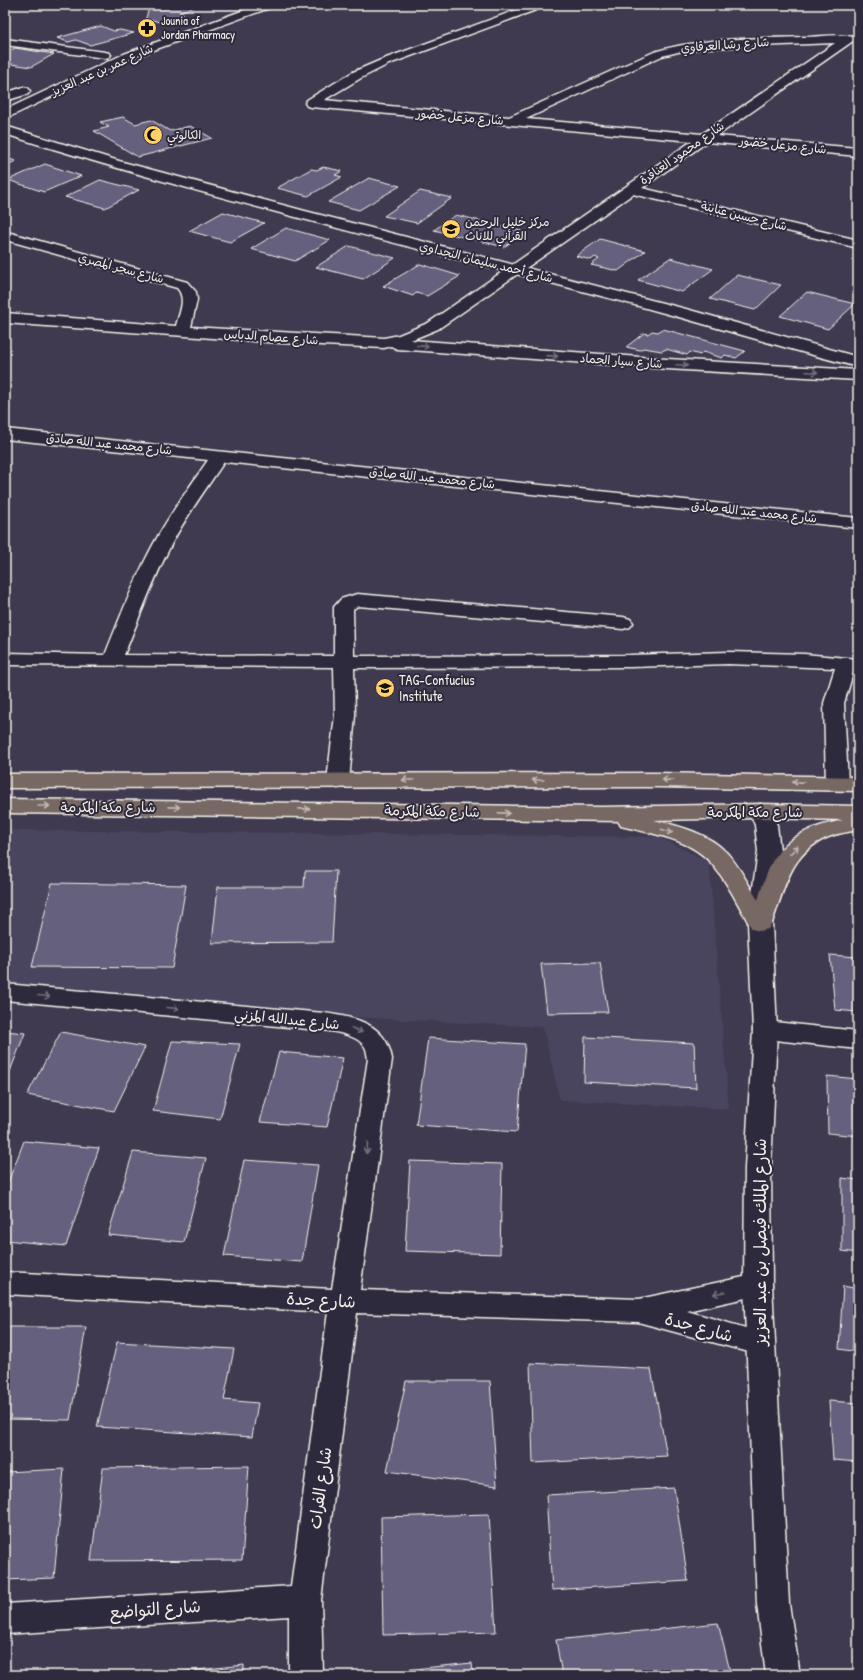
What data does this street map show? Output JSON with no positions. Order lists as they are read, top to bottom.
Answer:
{
  "streets": {
    "main road": ["شارع مكة المكرمة"],
    "street": [
      "شارع رشا العرقاوي",
      "شارع عمر بن عبد العزيز",
      "شارع مزعل خضور",
      "شارع محمود العناقرة",
      "شارع حسين عبابنة",
      "شارع أحمد سليمان النجداوي",
      "شارع سحر المصري",
      "شارع عصام الدباس",
      "شارع سيار الحماد",
      "شارع محمد عبد الله صادق",
      "شارع عبدالله المزني",
      "شارع الملك فيصل بن عبد العزيز",
      "شارع جدة",
      "شارع الفرات",
      "شارع التواضع"
    ]
  },
  "crossings": [
    ["شارع رشا العرقاوي", "شارع مزعل خضور"],
    ["شارع رشا العرقاوي", "شارع محمود العناقرة"],
    ["شارع مزعل خضور", "شارع محمود العناقرة"],
    ["شارع محمود العناقرة", "شارع حسين عبابنة"],
    ["شارع محمود العناقرة", "شارع أحمد سليمان النجداوي"],
    ["شارع محمود العناقرة", "شارع عصام الدباس"],
    ["شارع أحمد سليمان النجداوي", "شارع عصام الدباس"],
    ["شارع سحر المصري", "شارع عصام الدباس"],
    ["شارع عصام الدباس", "شارع سيار الحماد"],
    ["شارع مكة المكرمة", "شارع الملك فيصل بن عبد العزيز"],
    ["شارع عبدالله المزني", "شارع جدة"],
    ["شارع عبدالله المزني", "شارع الفرات"],
    ["شارع الملك فيصل بن عبد العزيز", "شارع جدة"],
    ["شارع جدة", "شارع الفرات"],
    ["شارع الفرات", "شارع التواضع"]
  ],
  "one_way": ["شارع سيار الحماد"],
  "places": {
    "pharmacy": ["Jounia of Jordan Pharmacy"],
    "mosque": ["الكالوتي"],
    "school or university": ["مركز خليل الرحمن القرأني للاناث", "TAG-Confucius Institute"]
  }
}
